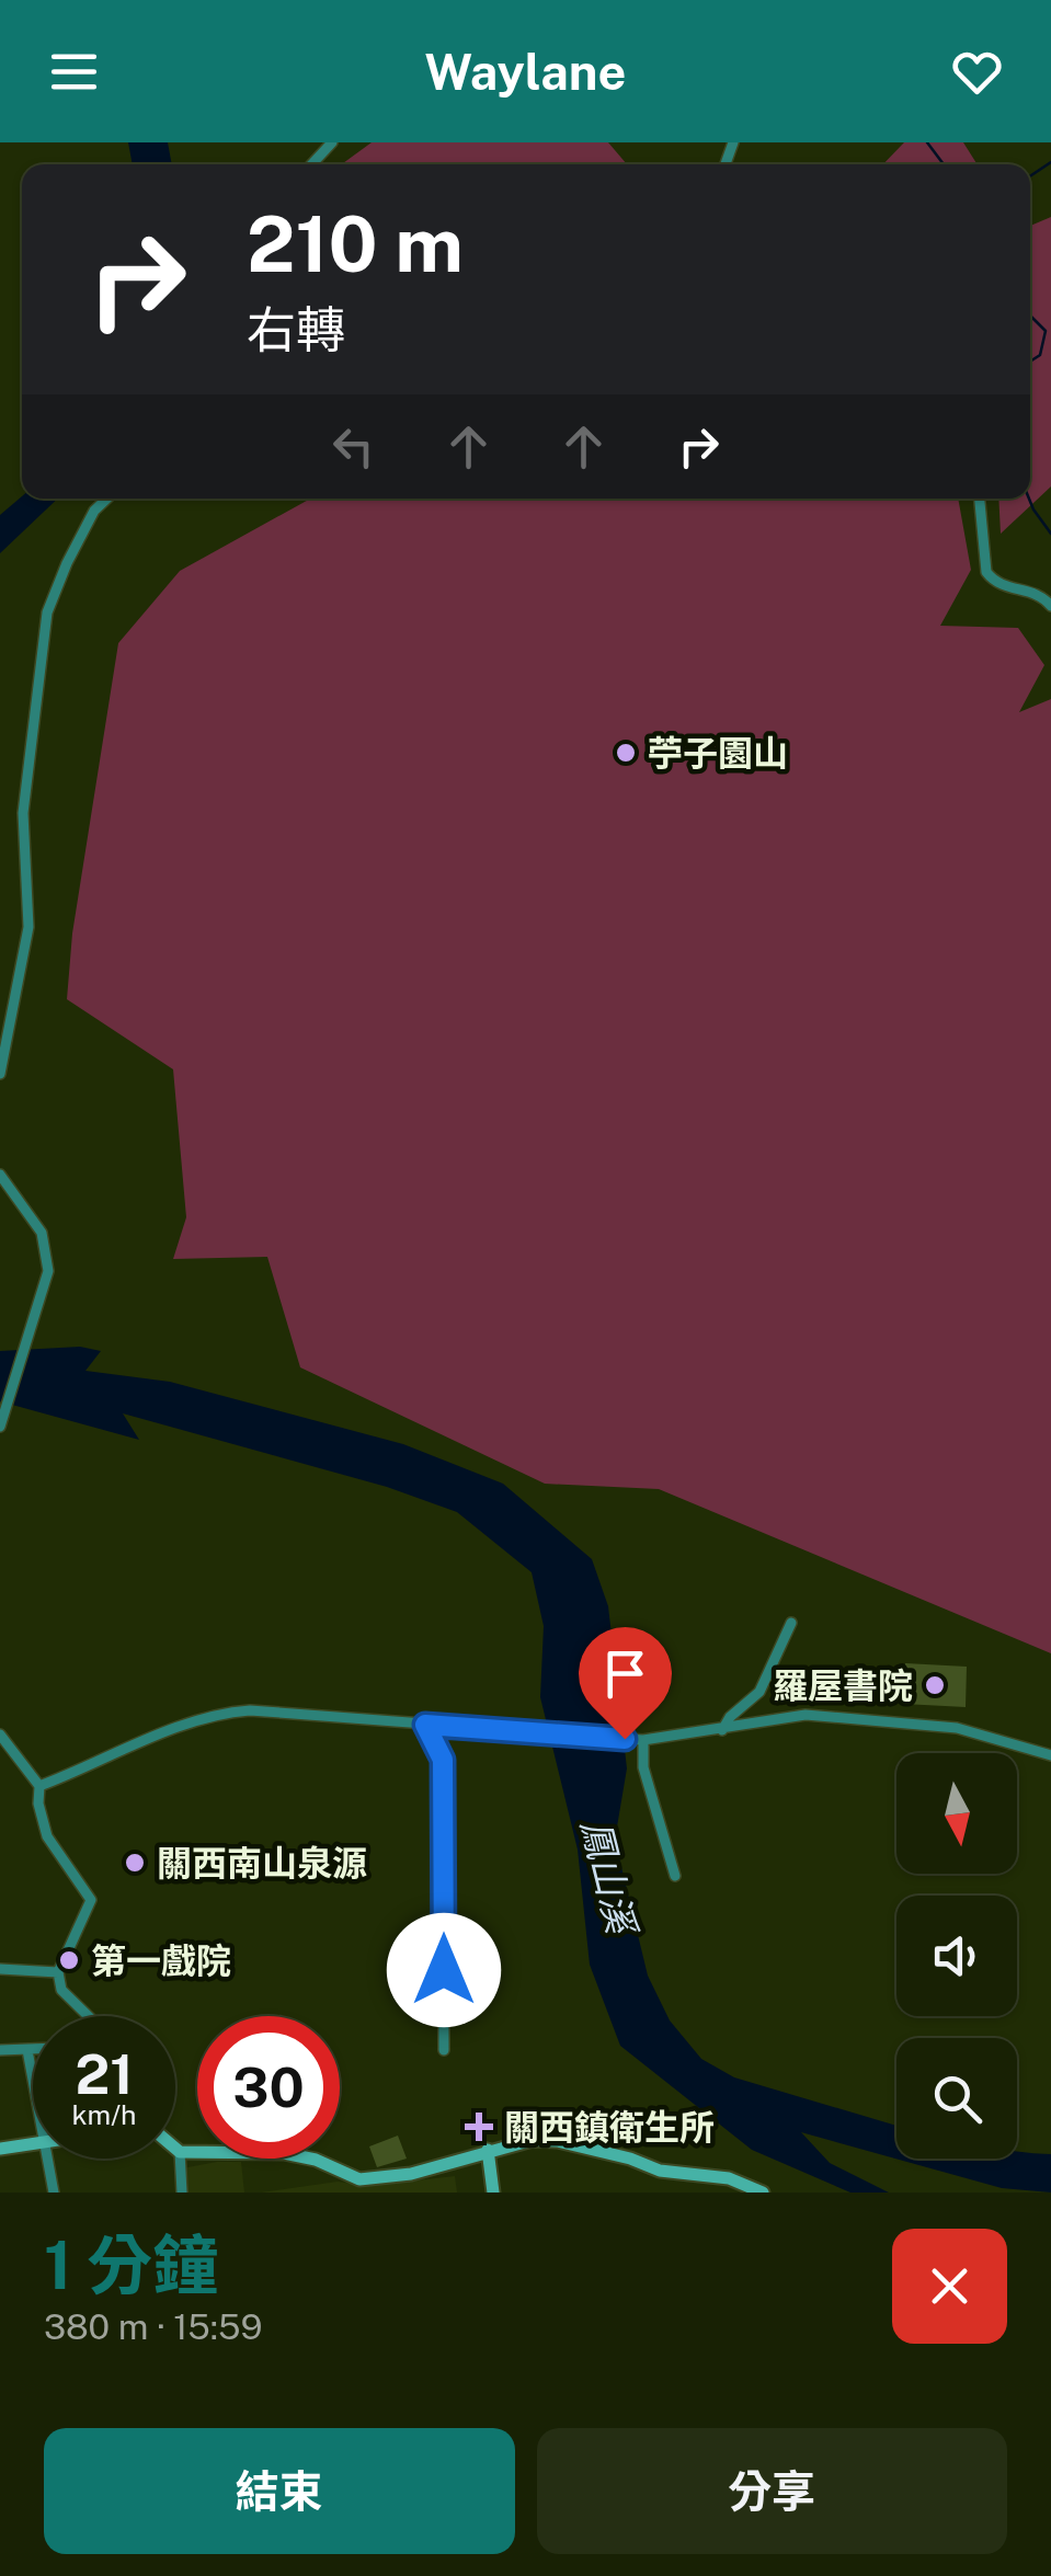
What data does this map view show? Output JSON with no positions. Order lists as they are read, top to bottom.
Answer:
{
  "water": ["鳳山溪"],
  "places": {
    "other": [
      "苧子園山",
      "羅屋書院",
      "關西南山泉源",
      "第一戲院"
    ],
    "health": ["關西鎮衛生所"]
  },
  "north": "bottom",
  "page": {
    "header": "Waylane",
    "turn": ["210 m", "右轉"],
    "speed": "21 km/h",
    "limit": "30",
    "heading": ["1 分鐘", "380 m · 15:59"],
    "buttons": ["結束", "分享"]
  }
}
